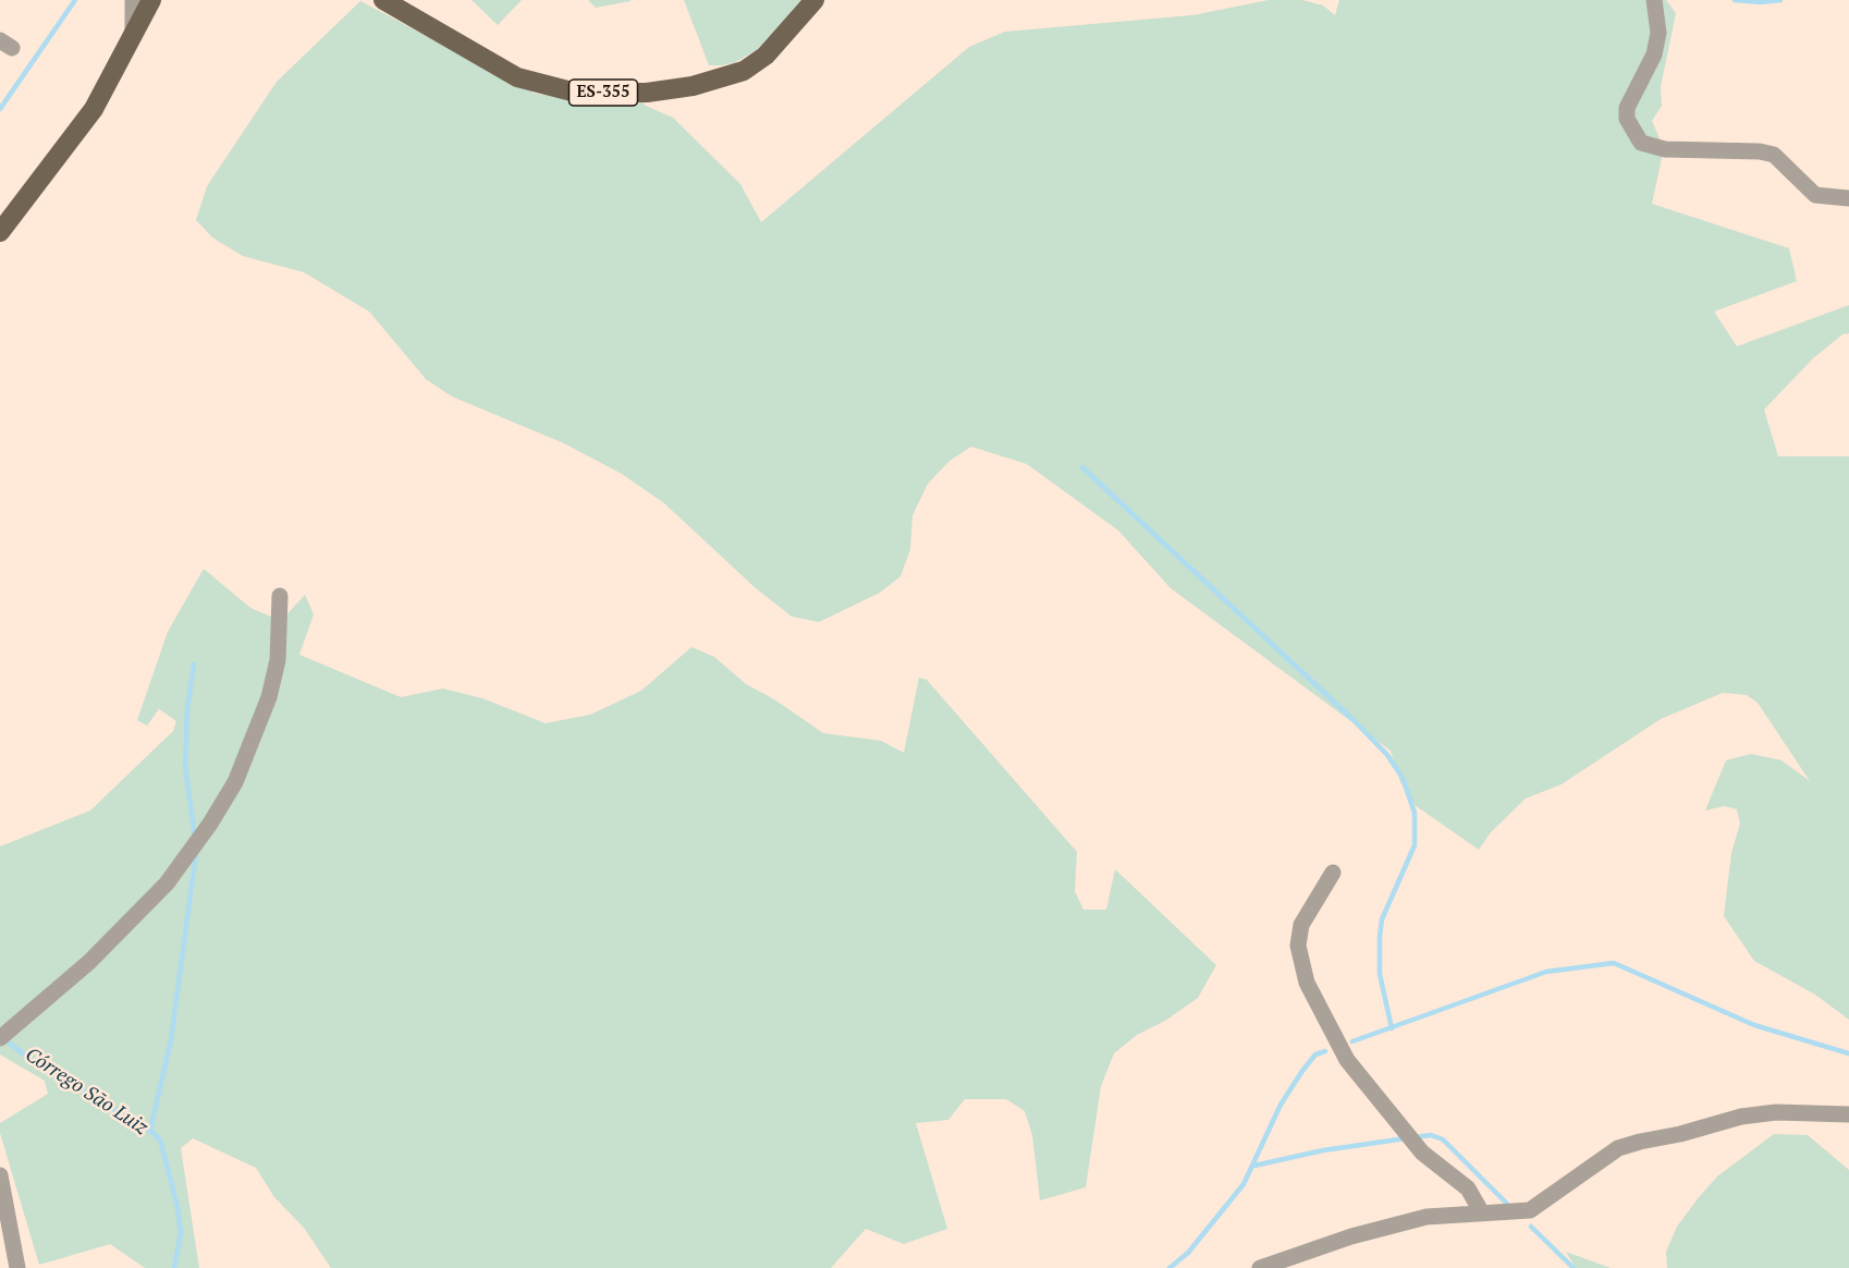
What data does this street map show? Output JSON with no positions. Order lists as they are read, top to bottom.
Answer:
{
  "streets": {
    "main road": ["ES-355"]
  },
  "water": ["Córrego São Luiz"]
}
